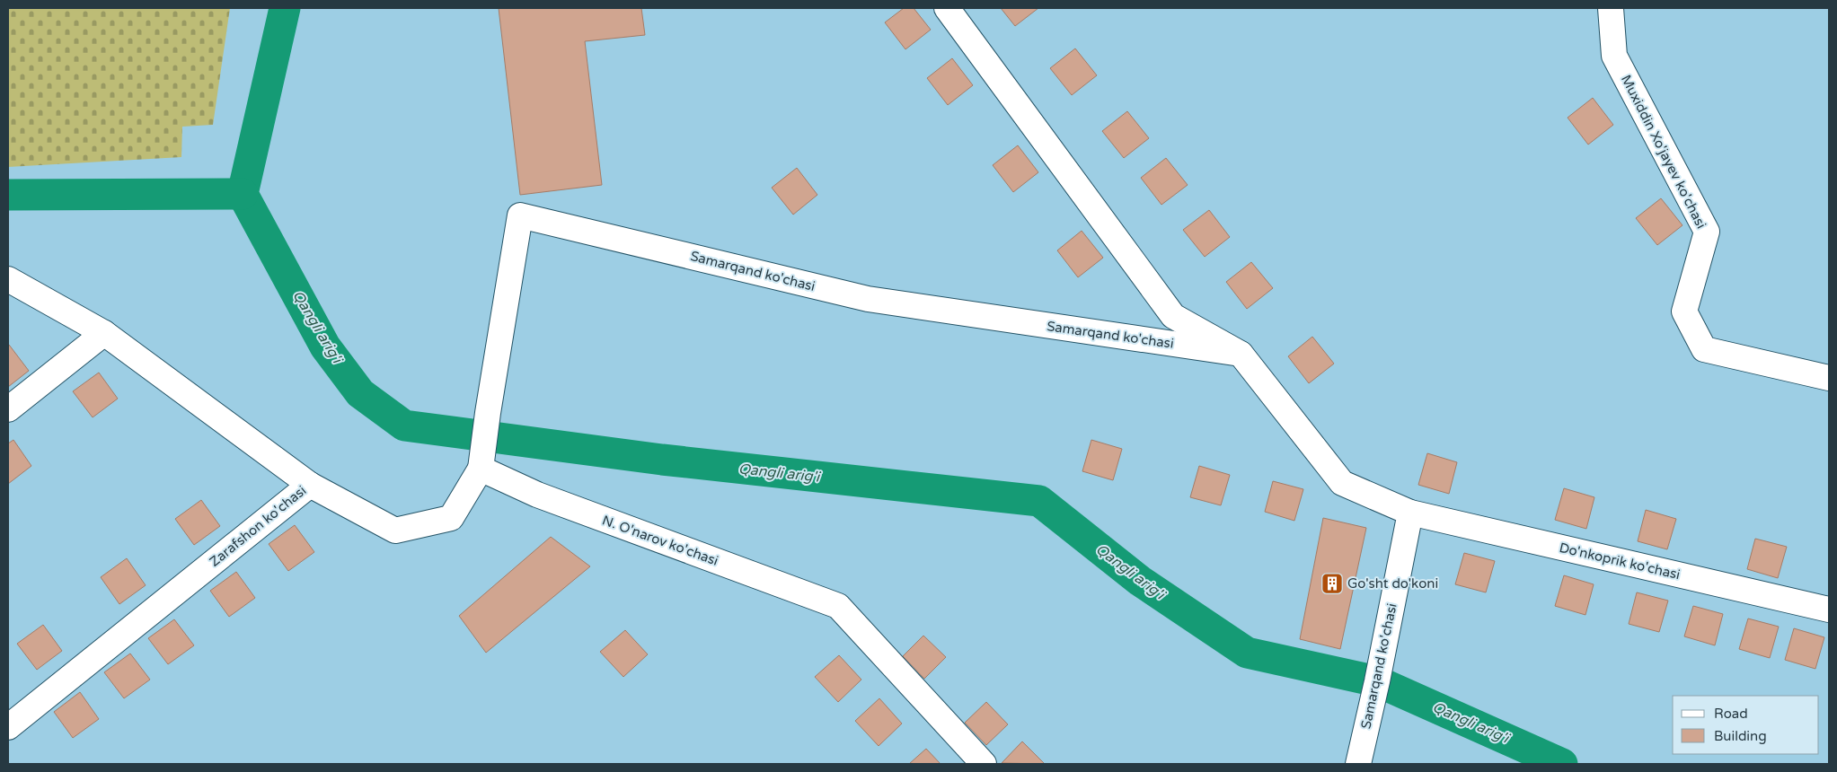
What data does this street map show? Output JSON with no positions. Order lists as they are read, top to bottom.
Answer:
{
  "streets": {
    "street": [
      "Muxiddin Xo'jayev ko'chasi",
      "Samarqand ko'chasi",
      "Zarafshon ko'chasi",
      "N. O'narov ko'chasi",
      "Do'nkoprik ko'chasi"
    ]
  },
  "crossings": [
    ["Samarqand ko'chasi", "N. O'narov ko'chasi"],
    ["Samarqand ko'chasi", "Do'nkoprik ko'chasi"]
  ],
  "water": ["Qangli arig'i"],
  "places": {
    "building": ["Go'sht do'koni"]
  },
  "legend": ["Road", "Building"]
}
